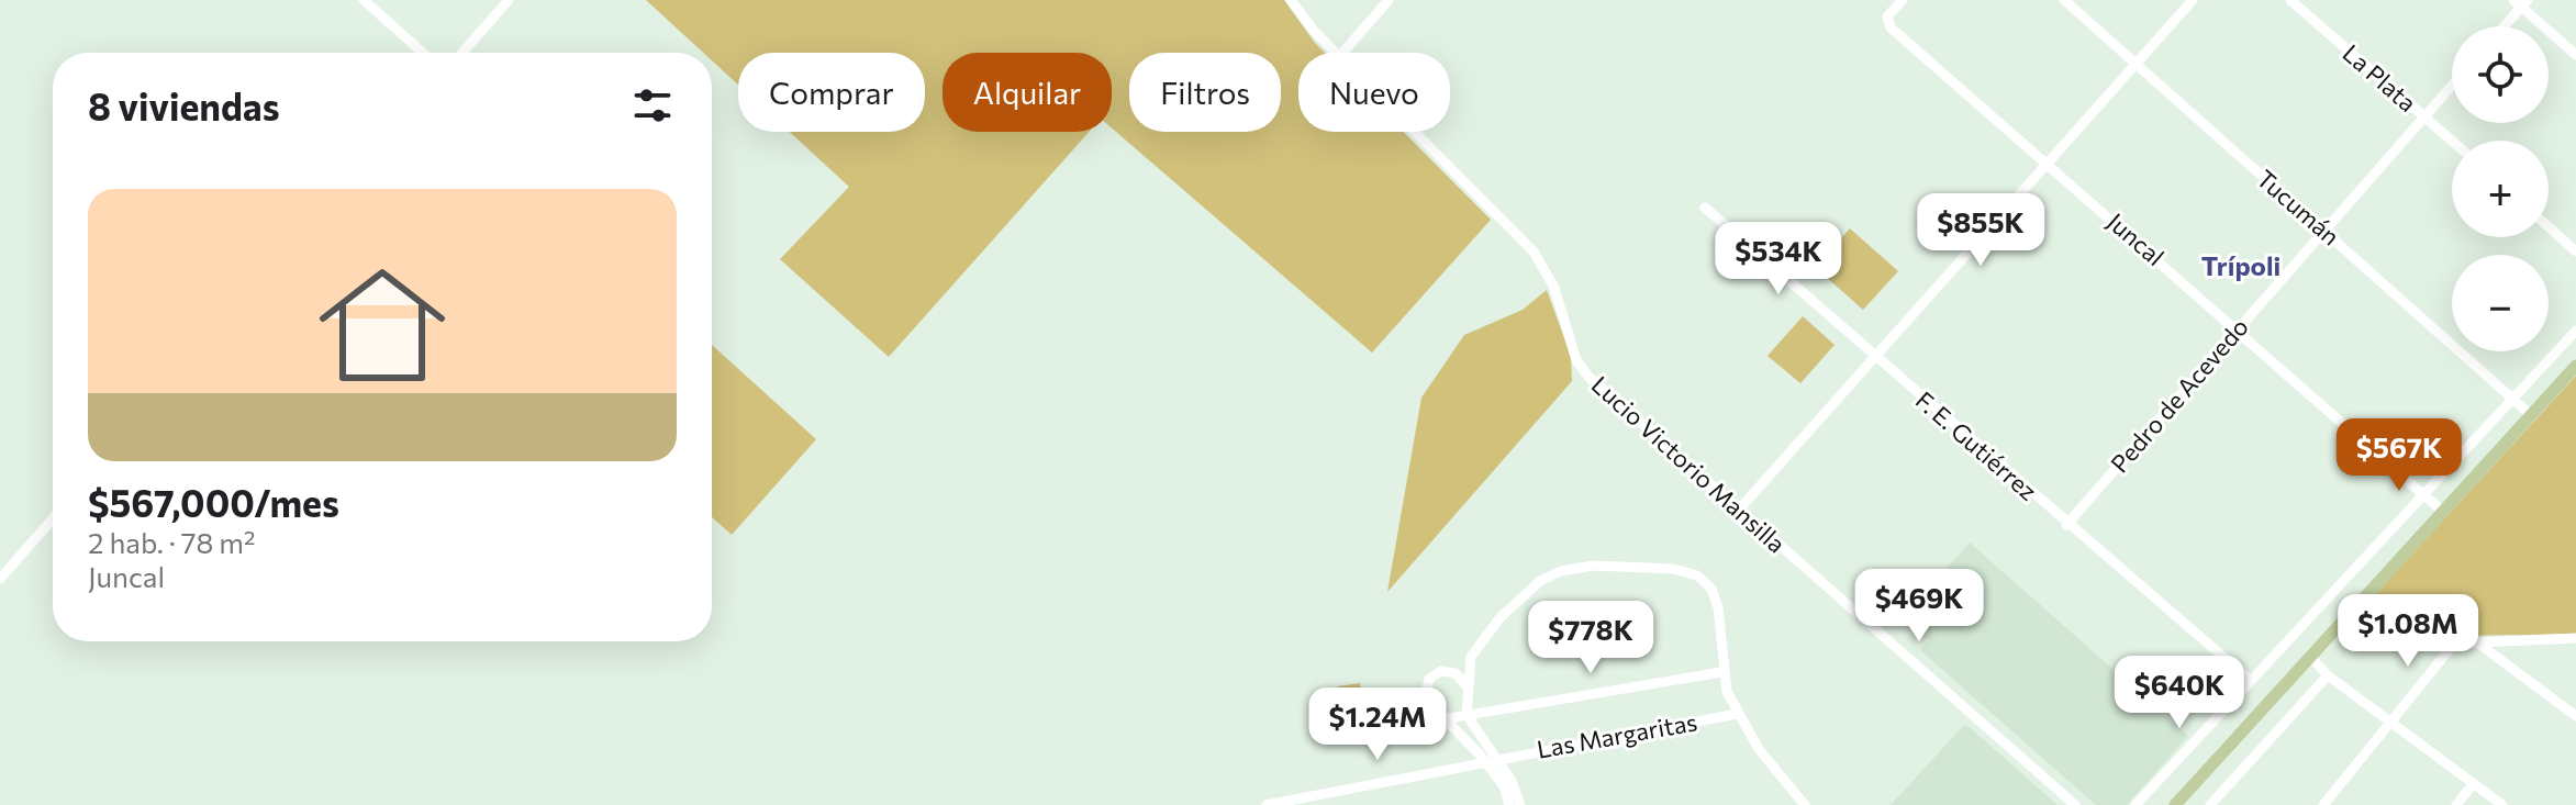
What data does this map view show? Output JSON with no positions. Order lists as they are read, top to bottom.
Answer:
{
  "streets": {
    "street": [
      "La Plata",
      "Tucumán",
      "Juncal",
      "Pedro de Acevedo",
      "F. E. Gutiérrez",
      "Lucio Victorio Mansilla",
      "Las Margaritas"
    ]
  },
  "crossings": [
    ["La Plata", "Pedro de Acevedo"],
    ["Tucumán", "Pedro de Acevedo"],
    ["Juncal", "Pedro de Acevedo"],
    ["Pedro de Acevedo", "F. E. Gutiérrez"]
  ],
  "districts": ["Trípoli"],
  "page": {
    "map_buttons": ["+", "−"],
    "chip": [
      "Comprar",
      "Alquilar",
      "Filtros",
      "Nuevo"
    ],
    "heading": "8 viviendas",
    "list": [
      {
        "name": "$567,000/mes",
        "note": "2 hab. · 78 m² · Juncal"
      }
    ],
    "price": [
      "$855K",
      "$534K",
      "$567K",
      "$469K",
      "$1.08M",
      "$778K",
      "$640K",
      "$1.24M"
    ]
  }
}
